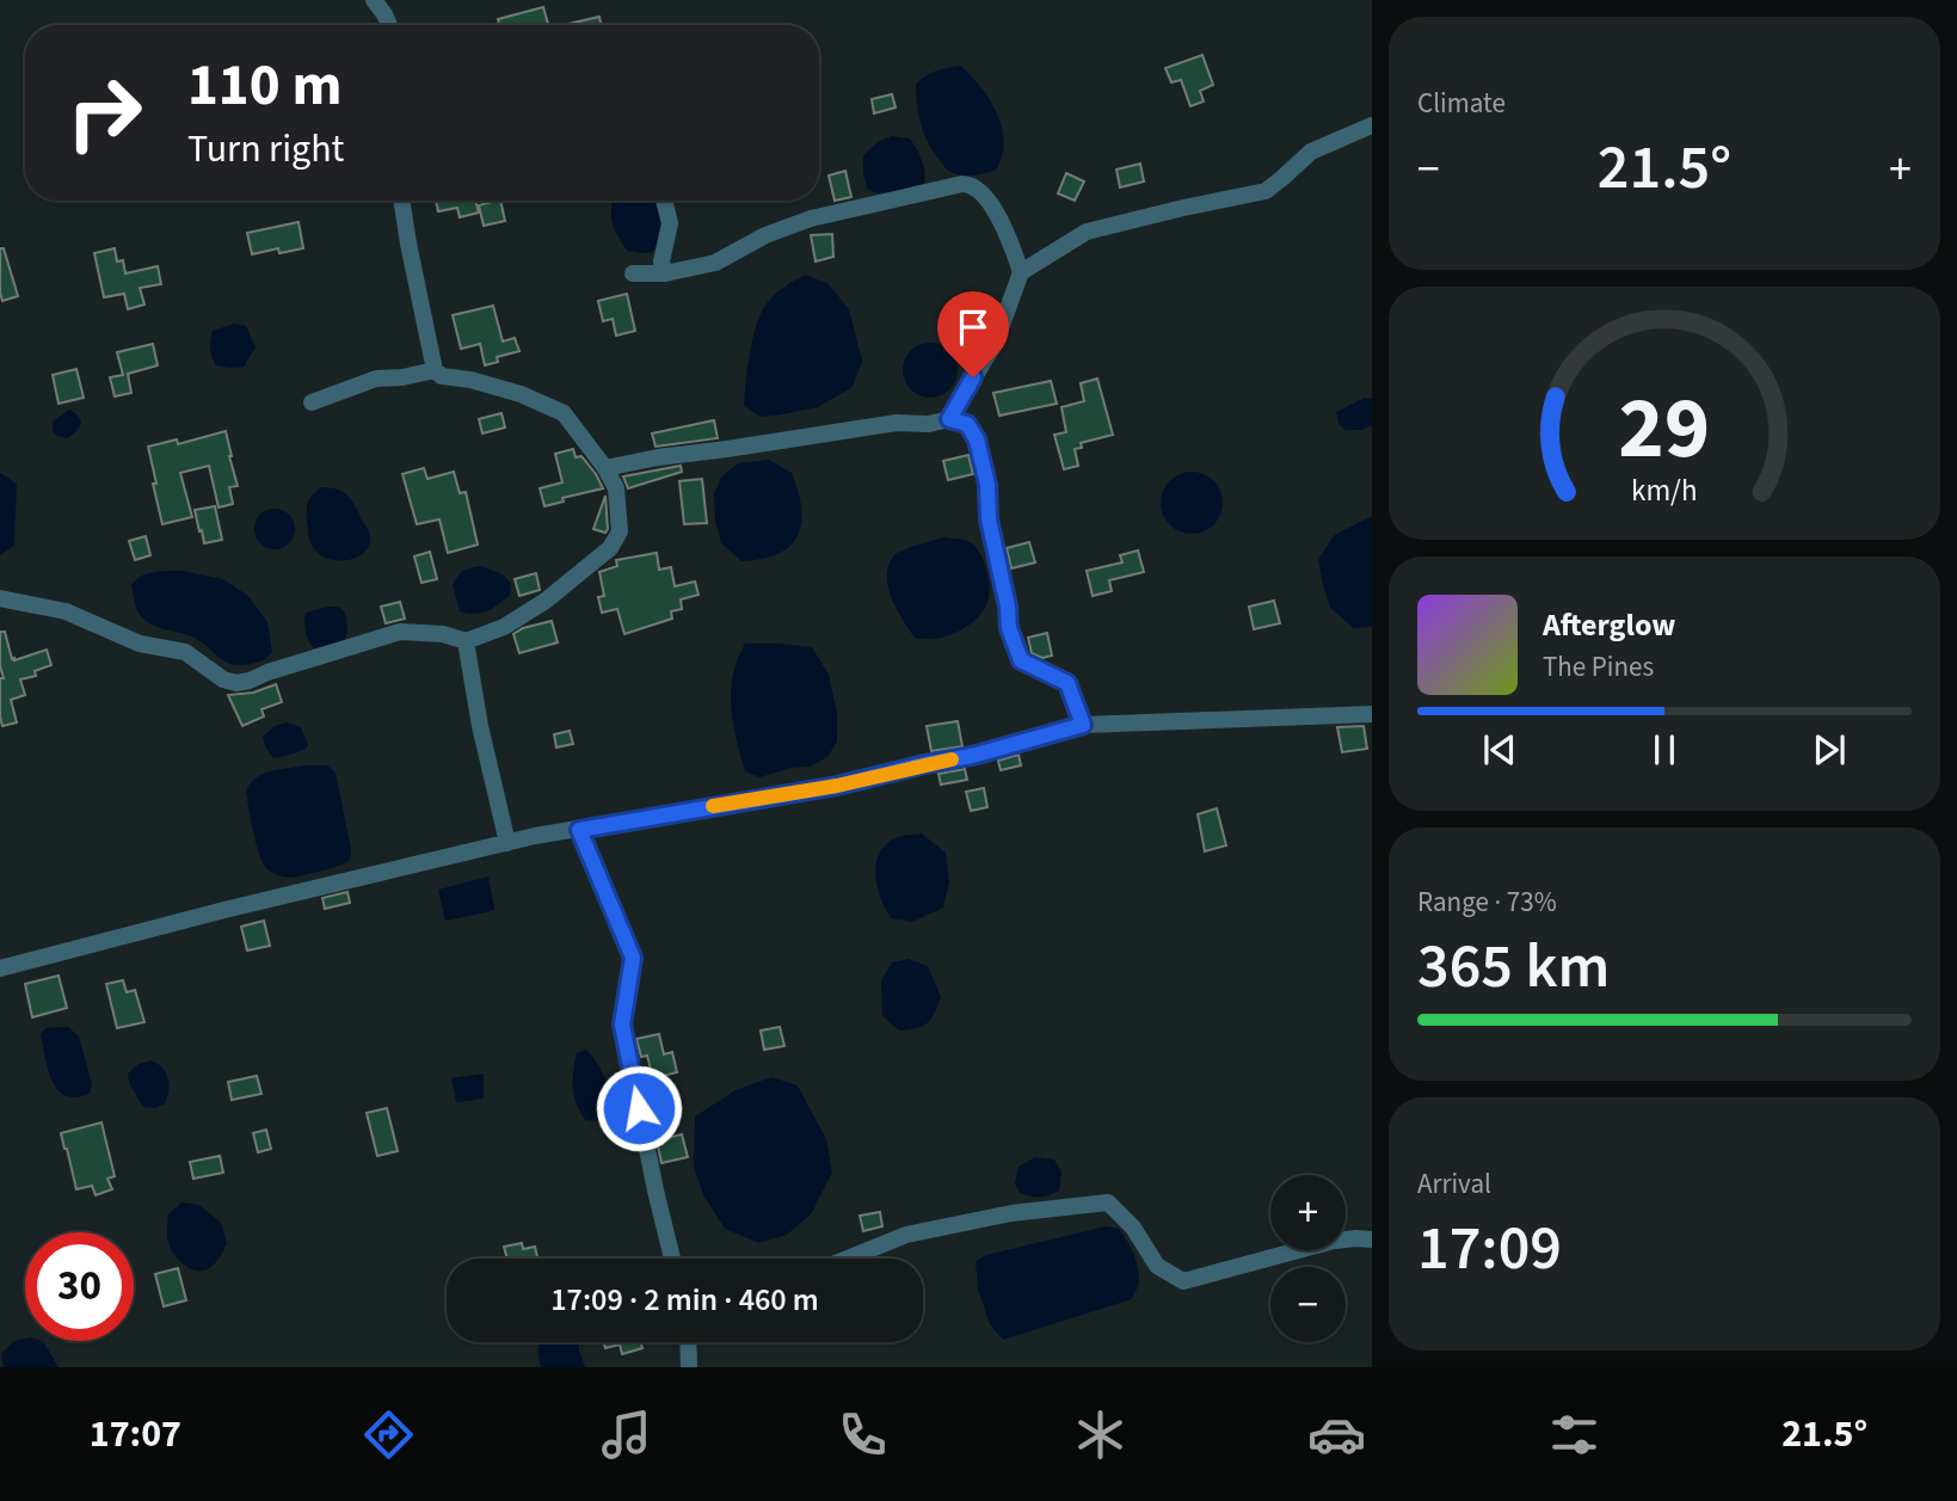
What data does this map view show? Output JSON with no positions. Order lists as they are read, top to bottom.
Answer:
{
  "page": {
    "tile": [
      "Climate",
      ["Range · 73%", "365 km"],
      ["Arrival", "17:09"]
    ],
    "turn": ["110 m", "Turn right"],
    "heat": ["−", "21.5°", "+"],
    "song": ["Afterglow", "The Pines"],
    "map_buttons": ["+", "−"],
    "limit": "30",
    "trip": "17:09 · 2 min · 460 m",
    "tabs": ["17:07", "21.5°"],
    "gauge": ["29", "km/h"]
  }
}
